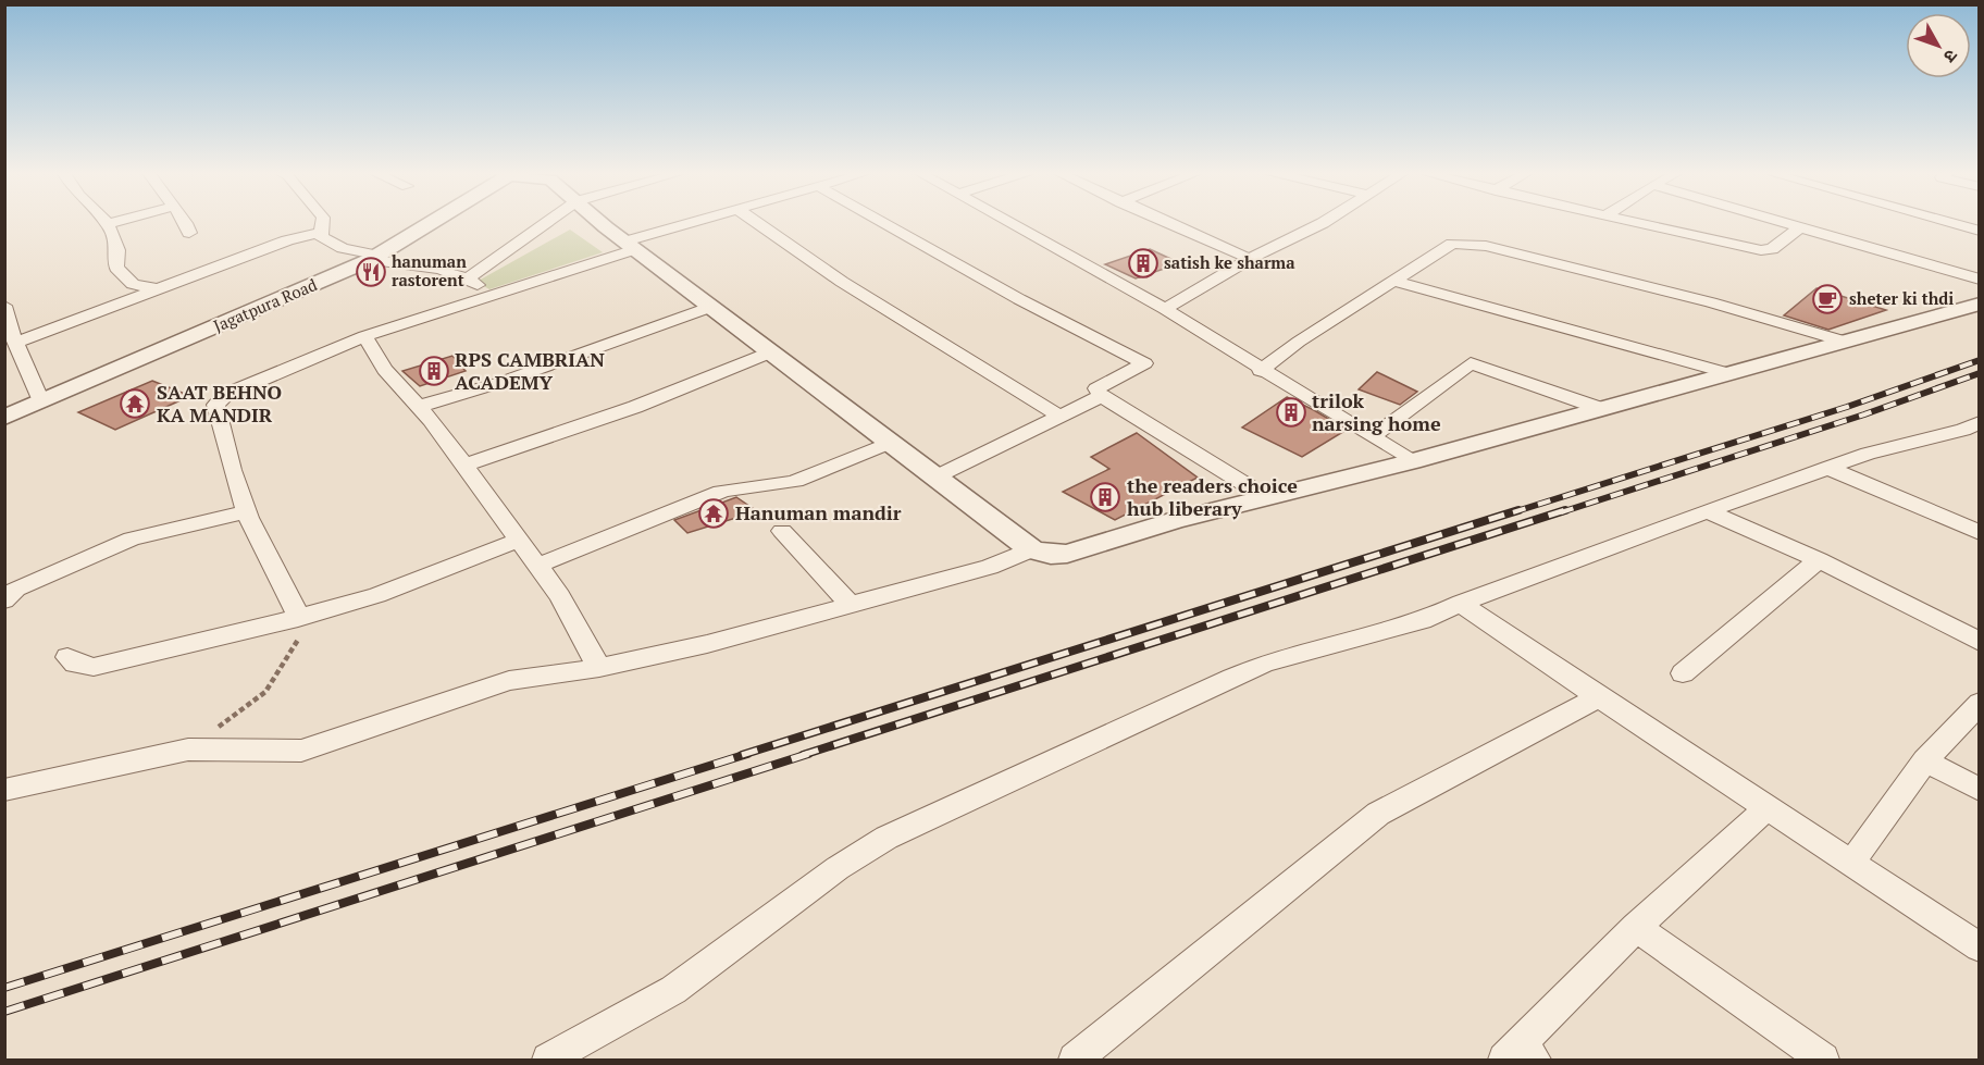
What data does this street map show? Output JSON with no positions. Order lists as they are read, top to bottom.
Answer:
{
  "streets": {
    "street": ["Jagatpura Road"]
  },
  "places": {
    "building": [
      "satish ke sharma",
      "RPS CAMBRIAN ACADEMY",
      "trilok narsing home",
      "the readers choice hub liberary"
    ],
    "restaurant": ["hanuman rastorent"],
    "cafe": ["sheter ki thdi"],
    "temple": ["SAAT BEHNO KA MANDIR", "Hanuman mandir"]
  },
  "north": "bottom right"
}
